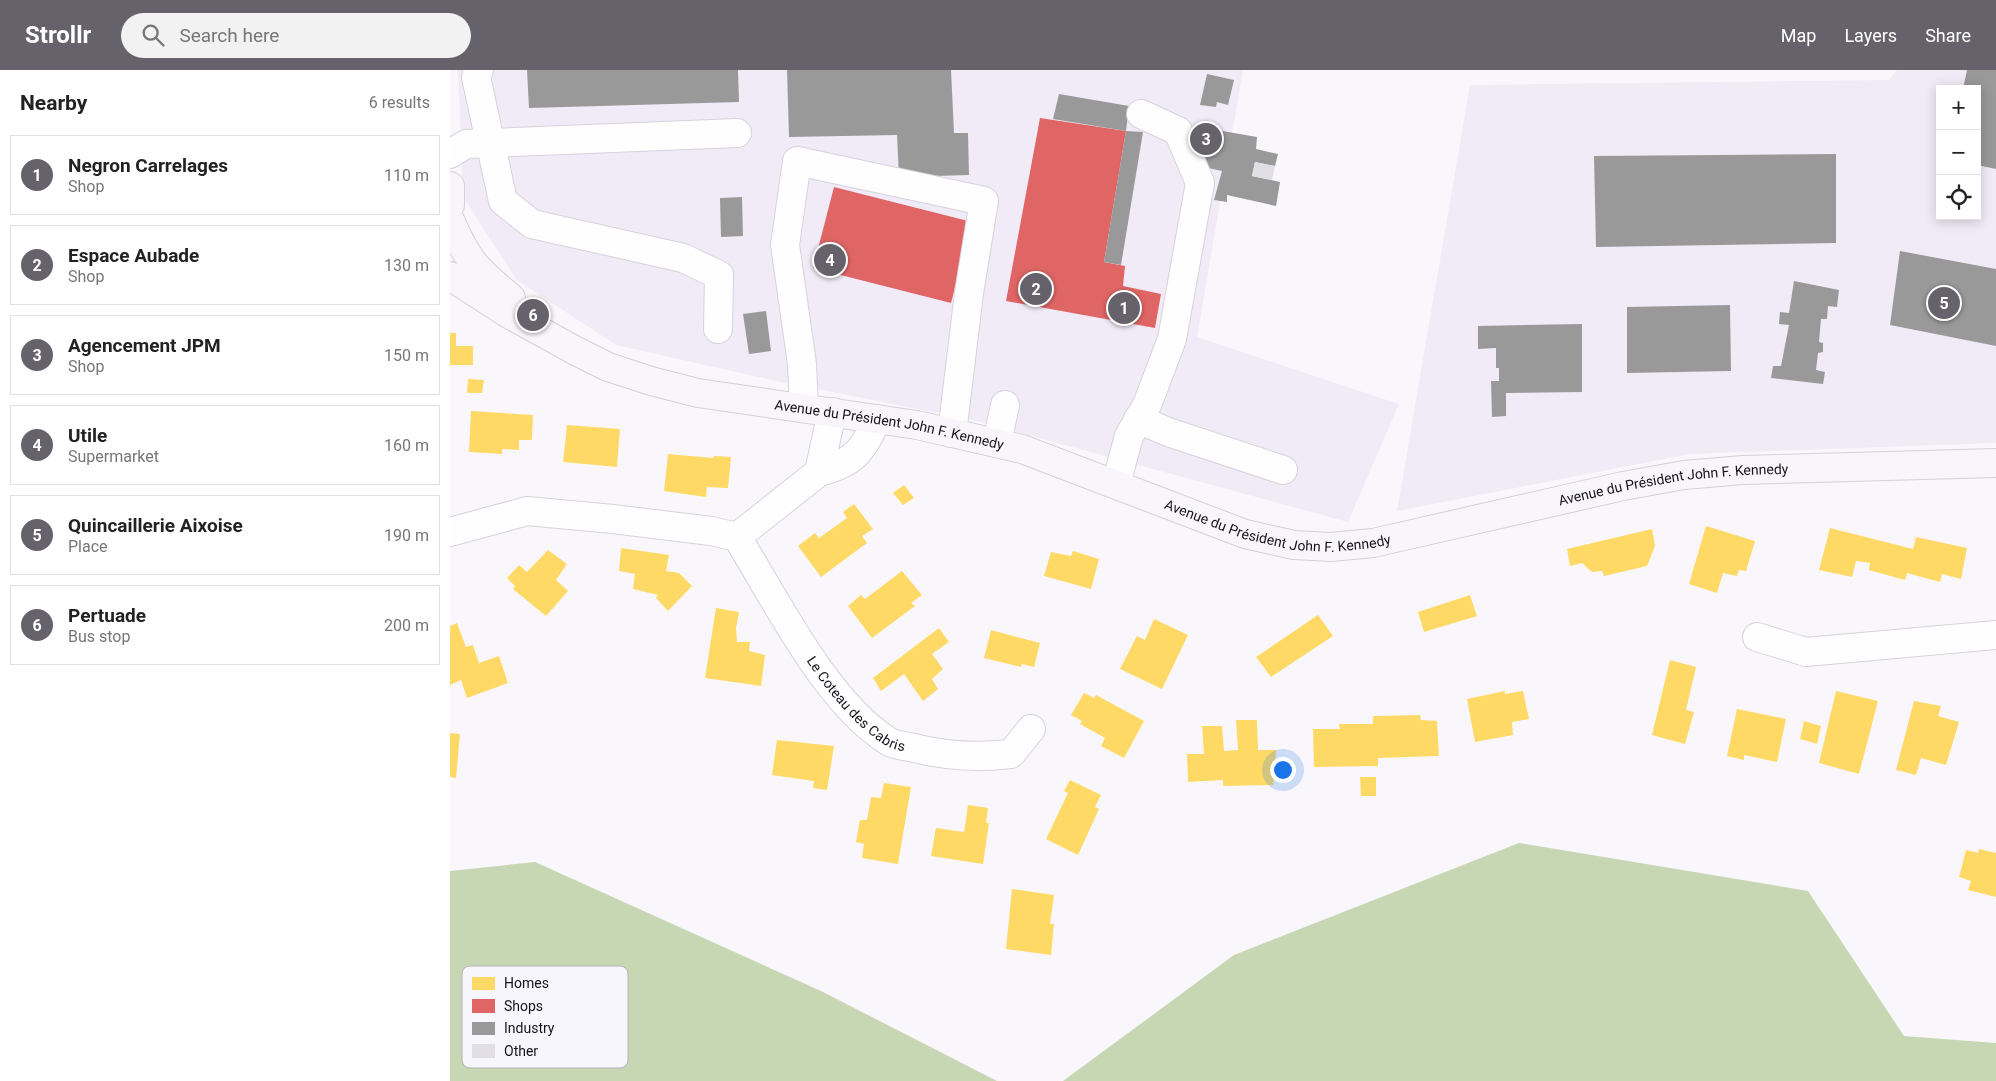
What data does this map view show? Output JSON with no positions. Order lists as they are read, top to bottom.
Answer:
{
  "streets": {
    "main road": ["Avenue du Président John F. Kennedy"],
    "lane": ["Le Coteau des Cabris"]
  },
  "legend": [
    "Homes",
    "Shops",
    "Industry",
    "Other"
  ],
  "page": {
    "header": "Strollr",
    "search": "Search here",
    "nav": ["Map", "Layers", "Share"],
    "heading": ["Nearby", "6 results"],
    "map_buttons": ["+", "−"],
    "pins": [
      "3",
      "4",
      "2",
      "5",
      "1",
      "6"
    ],
    "list": [
      {
        "mark": "1",
        "name": "Negron Carrelages",
        "note": "Shop",
        "value": "110 m"
      },
      {
        "mark": "2",
        "name": "Espace Aubade",
        "note": "Shop",
        "value": "130 m"
      },
      {
        "mark": "3",
        "name": "Agencement JPM",
        "note": "Shop",
        "value": "150 m"
      },
      {
        "mark": "4",
        "name": "Utile",
        "note": "Supermarket",
        "value": "160 m"
      },
      {
        "mark": "5",
        "name": "Quincaillerie Aixoise",
        "note": "Place",
        "value": "190 m"
      },
      {
        "mark": "6",
        "name": "Pertuade",
        "note": "Bus stop",
        "value": "200 m"
      }
    ]
  }
}
